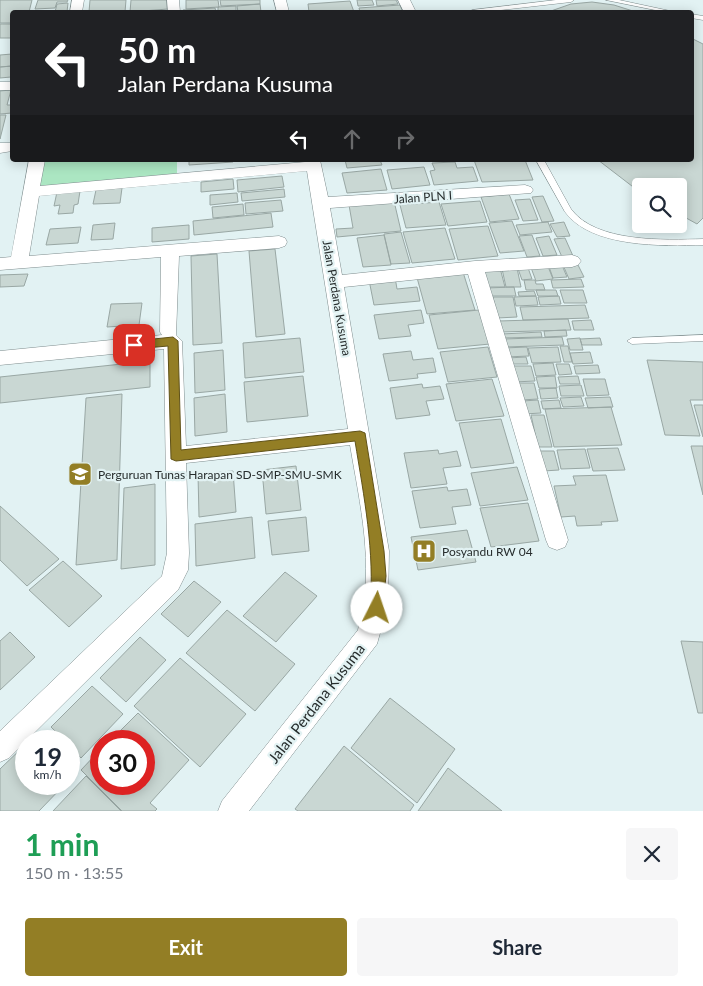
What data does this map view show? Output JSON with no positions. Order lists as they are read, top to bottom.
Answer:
{
  "streets": {
    "street": ["Jalan PLN I", "Jalan Perdana Kusuma"]
  },
  "crossings": [
    ["Jalan PLN I", "Jalan Perdana Kusuma"]
  ],
  "places": {
    "school or university": ["Perguruan Tunas Harapan SD-SMP-SMU-SMK"],
    "hospital": ["Posyandu RW 04"]
  },
  "page": {
    "turn": ["50 m", "Jalan Perdana Kusuma"],
    "speed": "19 km/h",
    "limit": "30",
    "heading": ["1 min", "150 m · 13:55"],
    "buttons": ["Exit", "Share"]
  }
}
